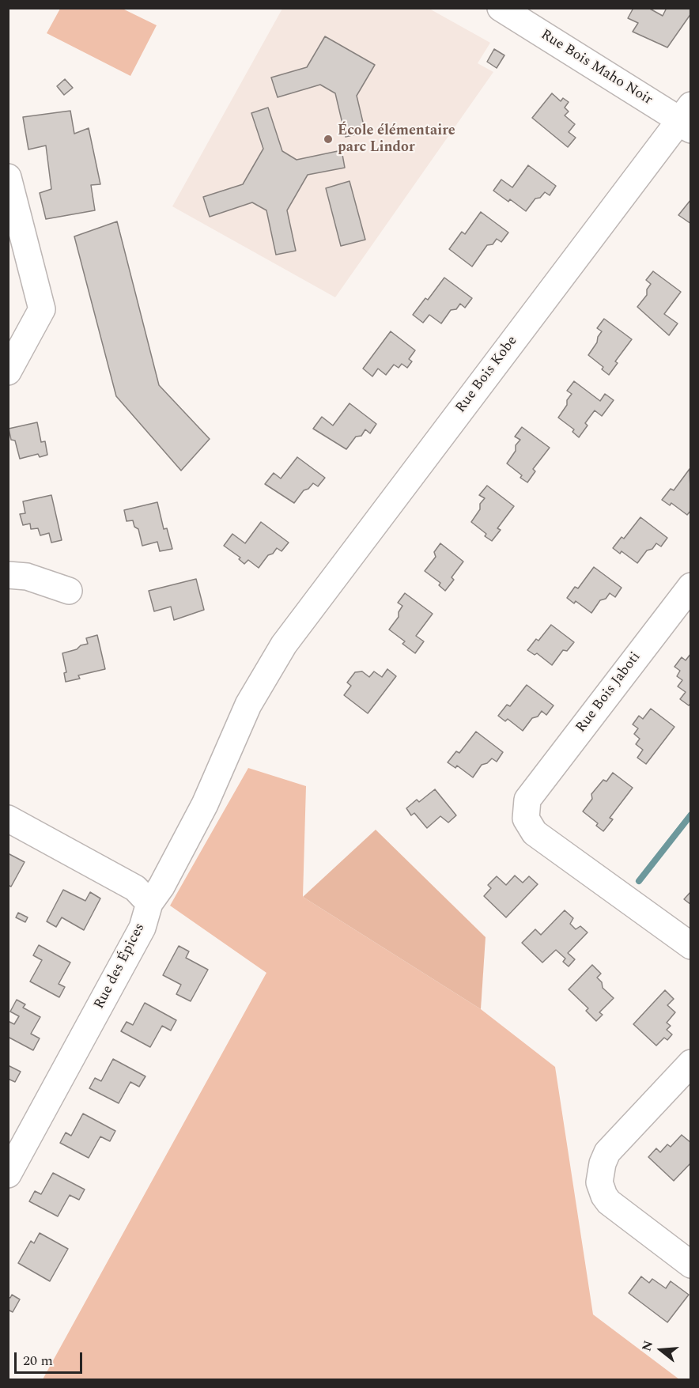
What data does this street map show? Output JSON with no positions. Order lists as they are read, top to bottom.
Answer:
{
  "streets": {
    "street": [
      "Rue Bois Maho Noir",
      "Rue Bois Kobe",
      "Rue Bois Jaboti",
      "Rue des Épices"
    ]
  },
  "crossings": [
    ["Rue Bois Maho Noir", "Rue Bois Kobe"],
    ["Rue Bois Kobe", "Rue des Épices"]
  ],
  "places": ["École élémentaire parc Lindor"],
  "scale_bar": "20 m",
  "north": "left"
}
